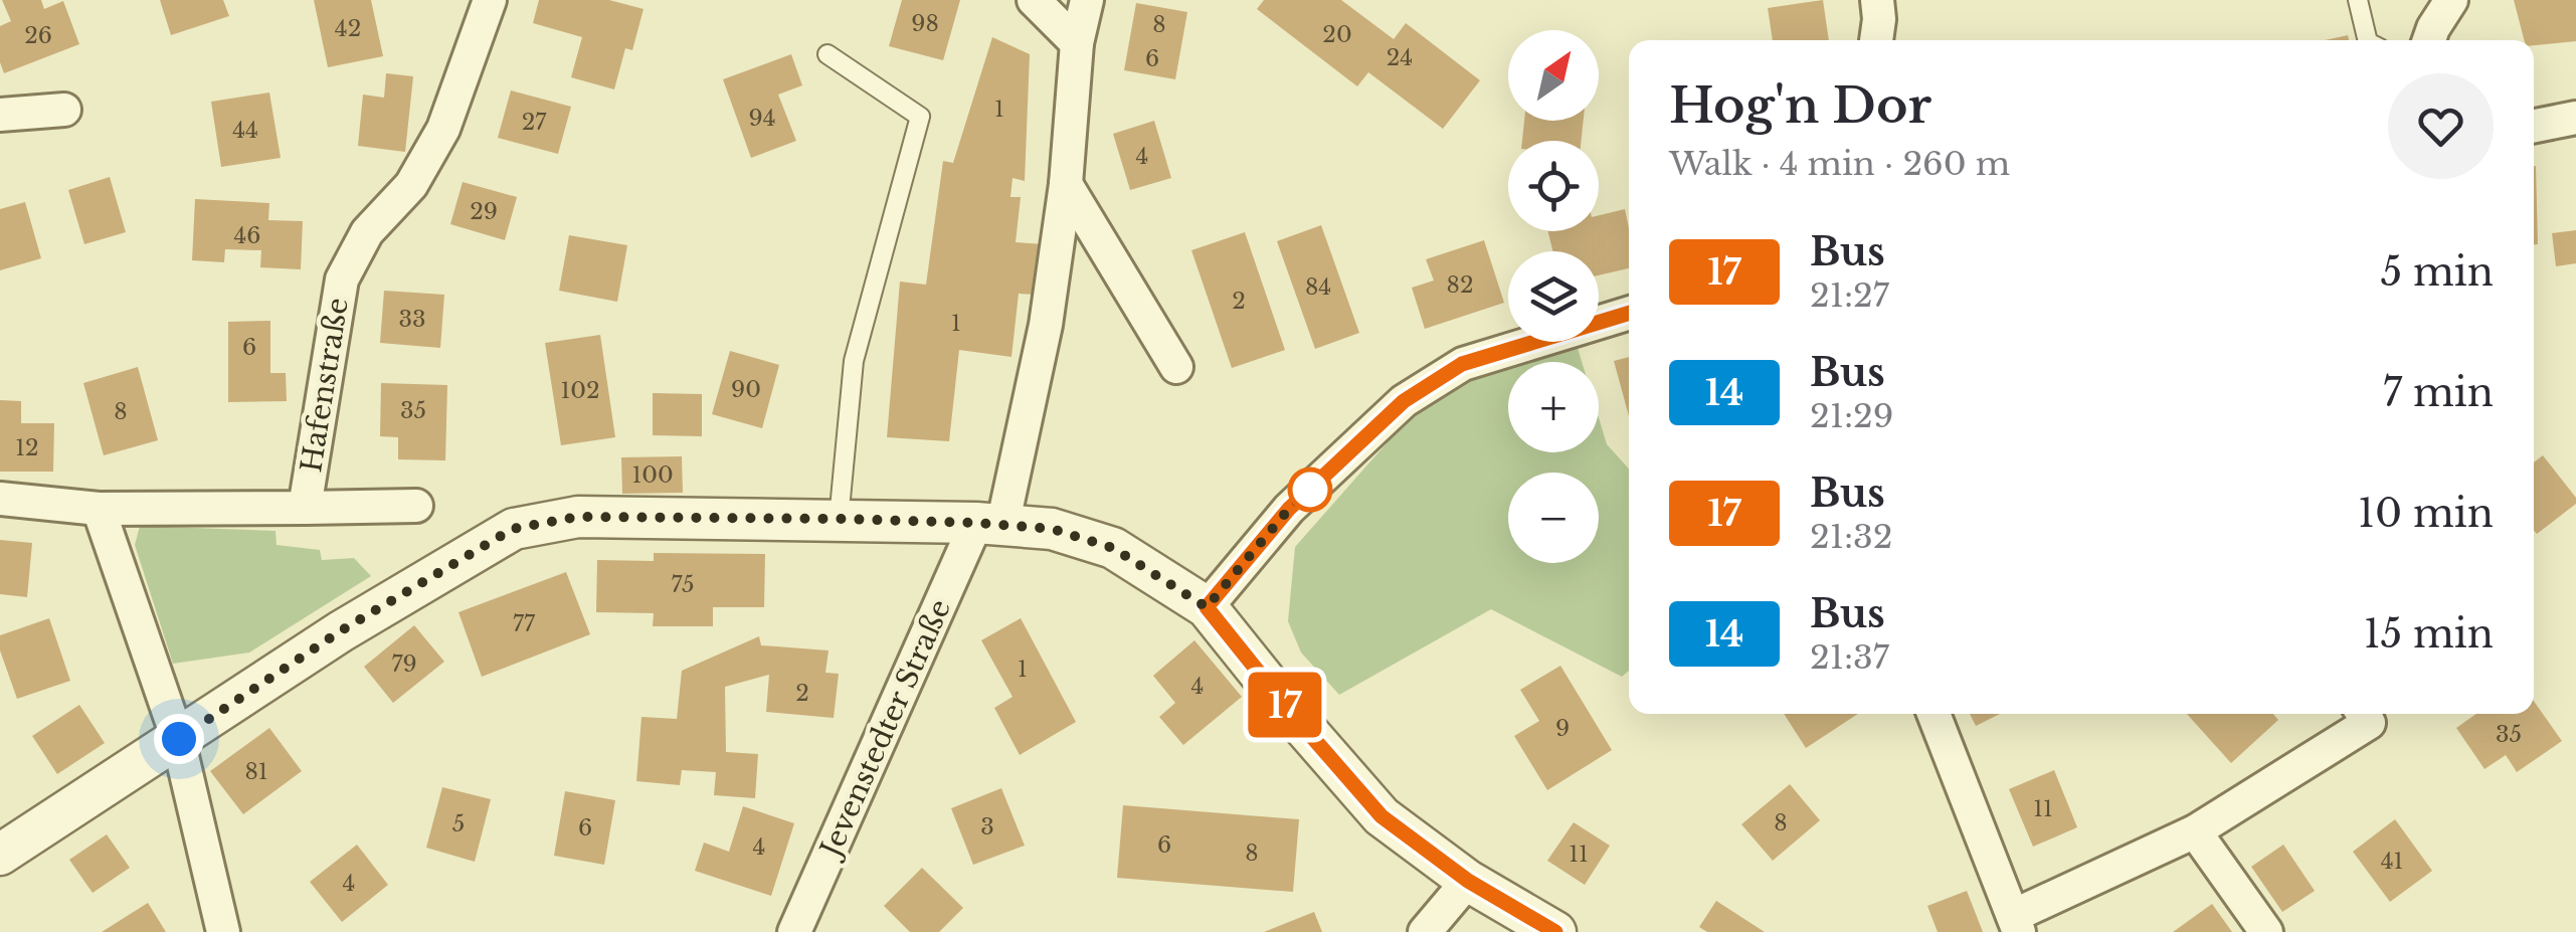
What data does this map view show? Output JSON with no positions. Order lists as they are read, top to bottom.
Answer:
{
  "streets": {
    "street": ["Hafenstraße", "Jevenstedter Straße"]
  },
  "lines": ["bus line 17"],
  "house_numbers": [
    "98",
    "8",
    "42",
    "20",
    "26",
    "24",
    "6",
    "1",
    "94",
    "27",
    "44",
    "4",
    "29",
    "46",
    "82",
    "84",
    "2",
    "33",
    "1",
    "6",
    "90",
    "102",
    "35",
    "8",
    "12",
    "100",
    "75",
    "77",
    "79",
    "1",
    "4",
    "2",
    "9",
    "35",
    "81",
    "11",
    "8",
    "5",
    "3",
    "6",
    "6",
    "4",
    "8",
    "11",
    "41",
    "4"
  ],
  "north": "top right",
  "page": {
    "on_map": "17",
    "map_buttons": ["+", "−"],
    "heading": ["Hog'n Dor", "Walk · 4 min · 260 m"],
    "list": [
      {
        "mark": "17",
        "name": "Bus",
        "note": "21:27",
        "value": "5 min"
      },
      {
        "mark": "14",
        "name": "Bus",
        "note": "21:29",
        "value": "7 min"
      },
      {
        "mark": "17",
        "name": "Bus",
        "note": "21:32",
        "value": "10 min"
      },
      {
        "mark": "14",
        "name": "Bus",
        "note": "21:37",
        "value": "15 min"
      }
    ]
  }
}
